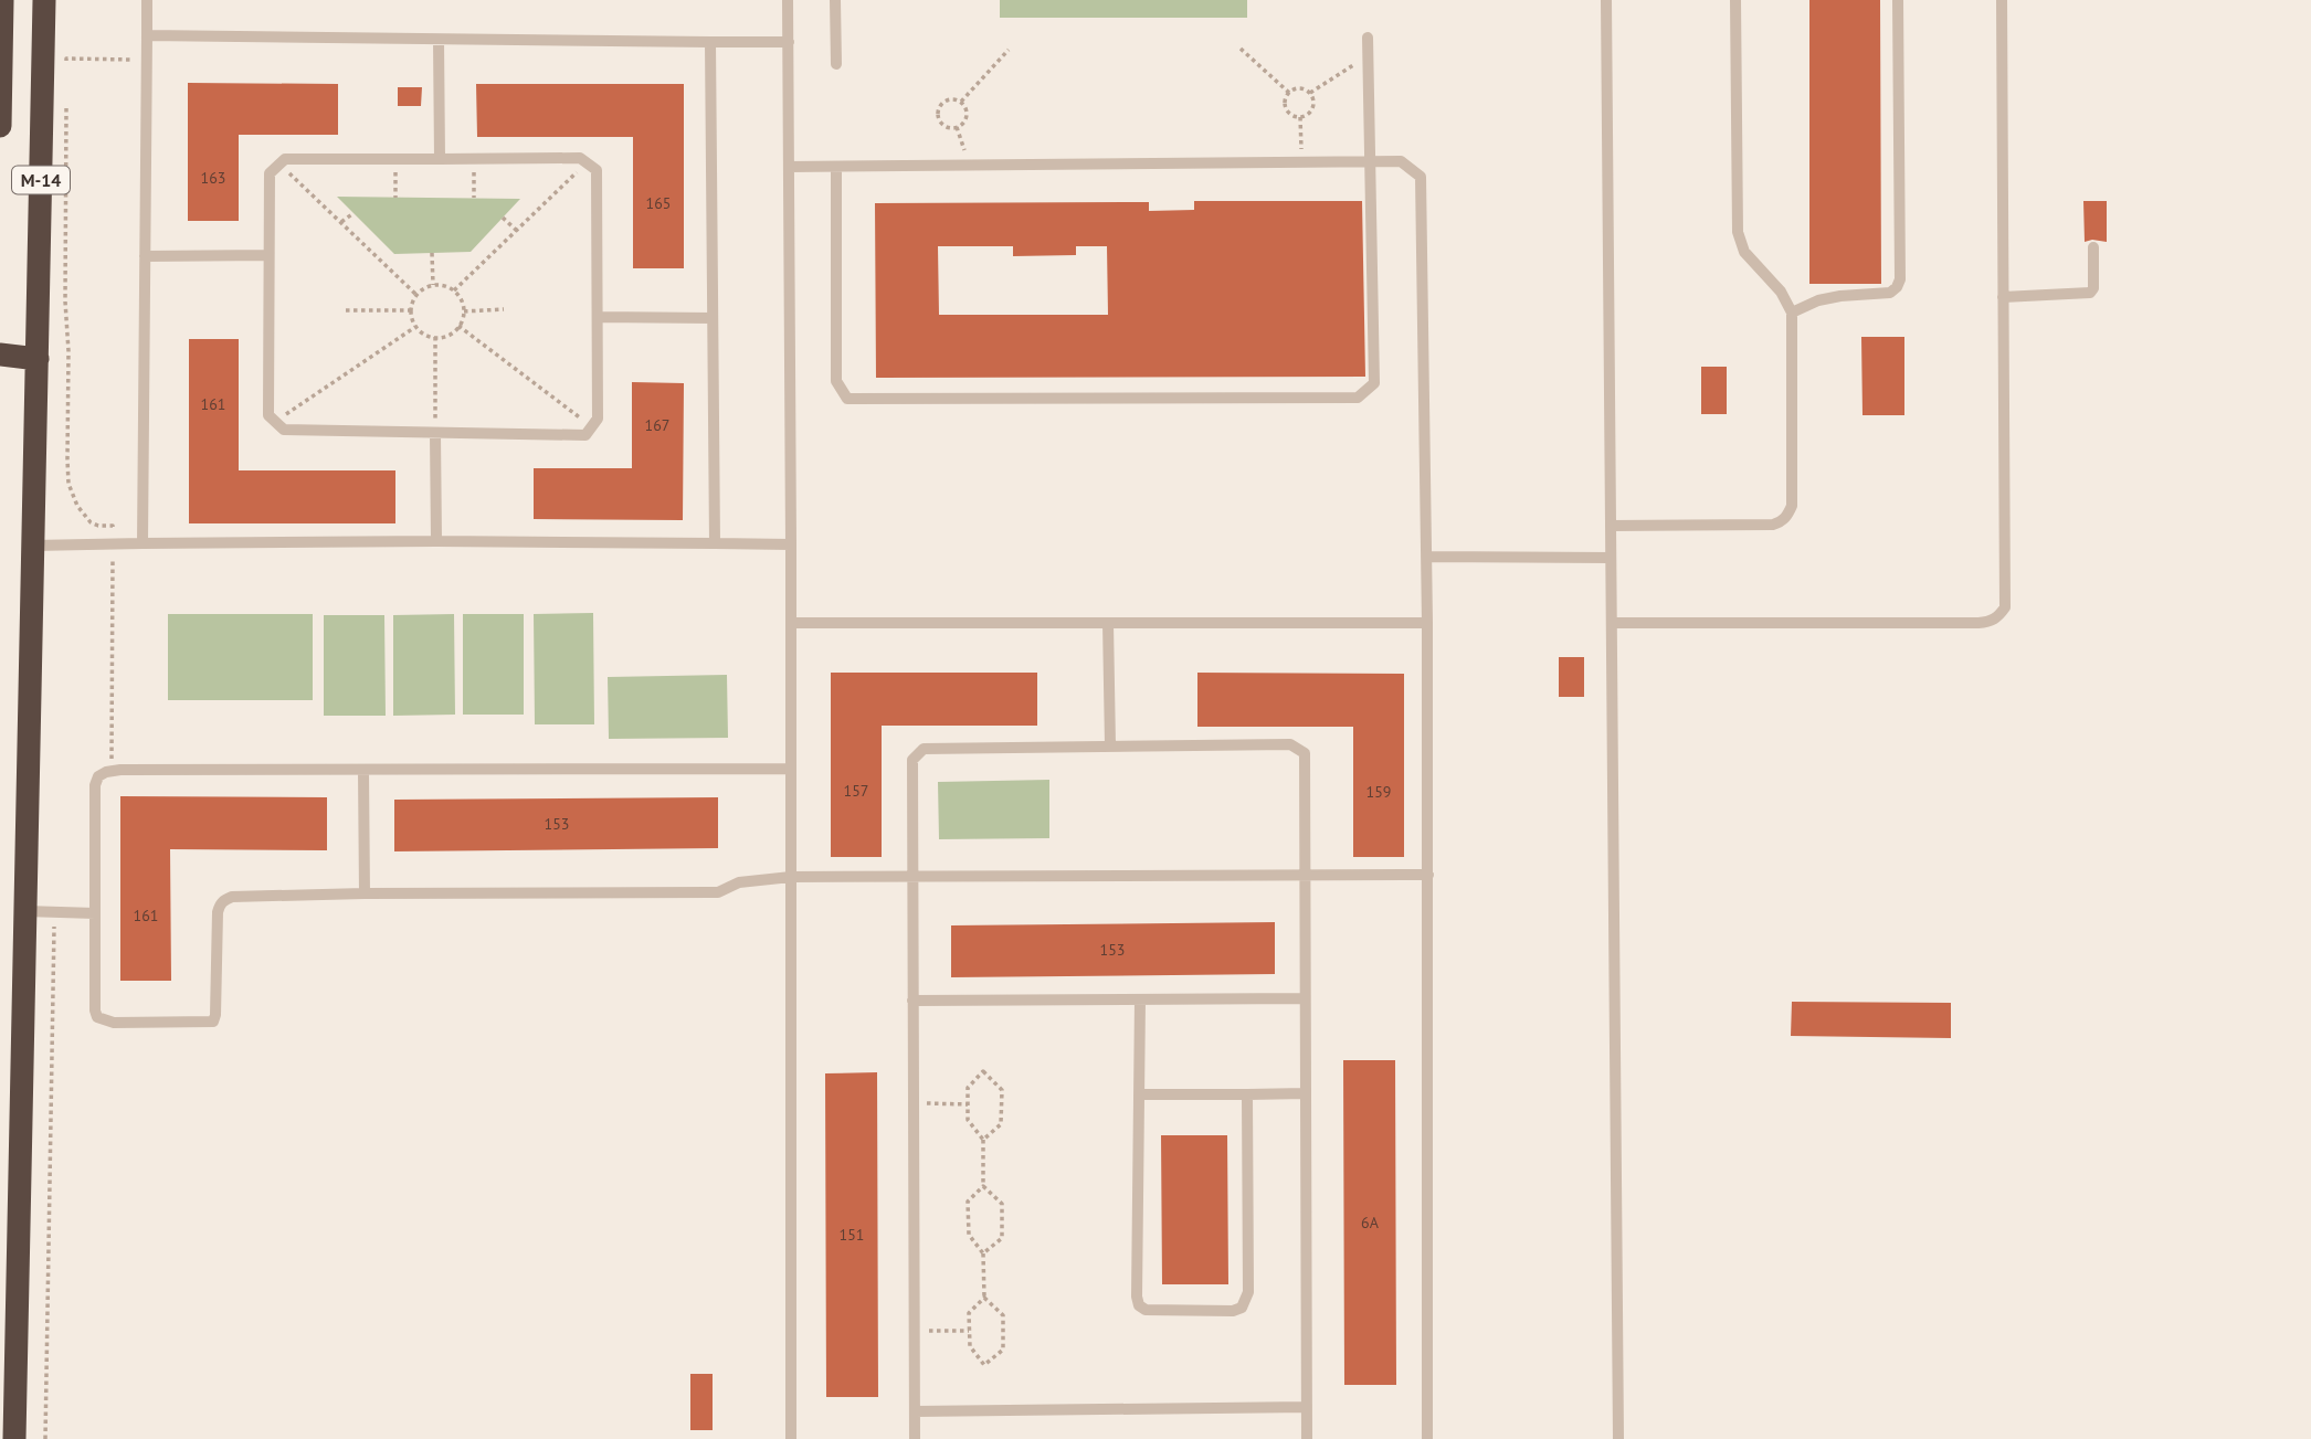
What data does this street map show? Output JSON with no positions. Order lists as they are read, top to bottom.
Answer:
{
  "streets": {
    "highway": ["М-14"]
  },
  "house_numbers": [
    "163",
    "165",
    "161",
    "167",
    "157",
    "159",
    "153",
    "161",
    "153",
    "6А",
    "151"
  ]
}
